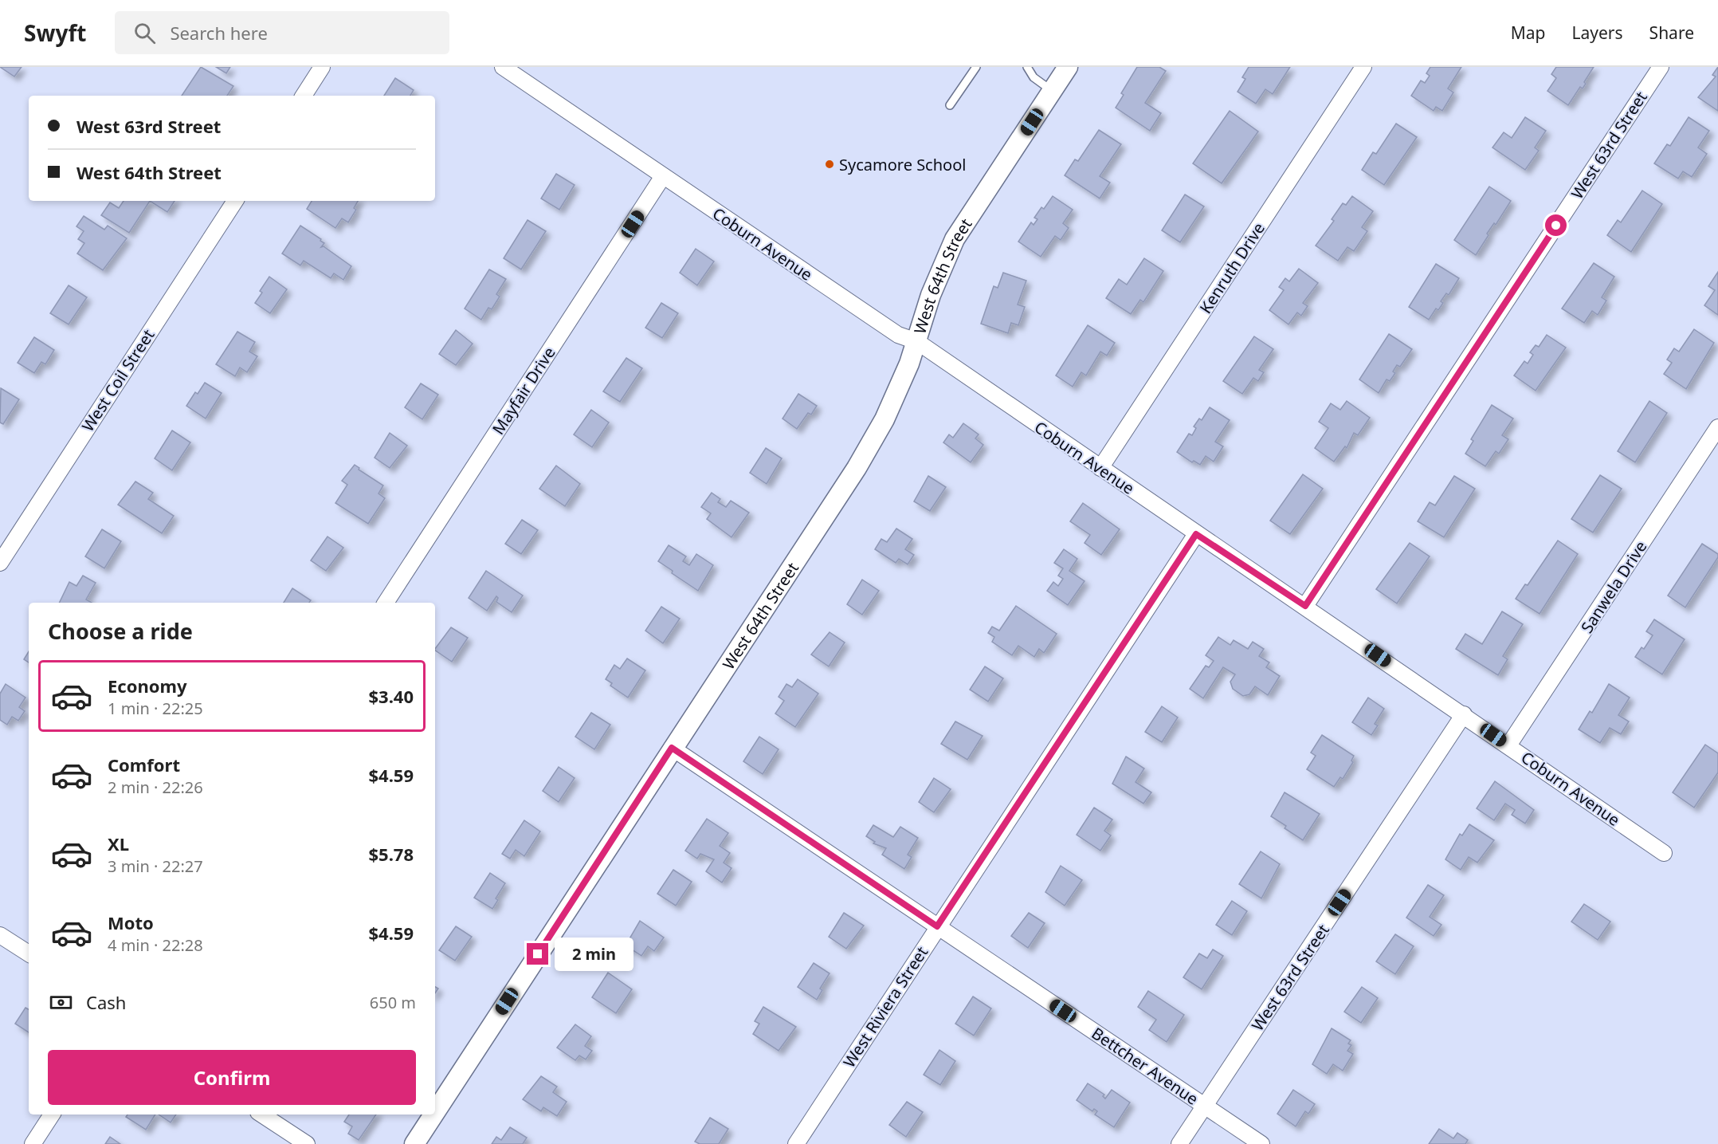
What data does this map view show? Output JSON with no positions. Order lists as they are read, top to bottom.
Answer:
{
  "streets": {
    "street": [
      "West 63rd Street",
      "Coburn Avenue",
      "Kenruth Drive",
      "West 64th Street",
      "West Coil Street",
      "Mayfair Drive",
      "Sanwela Drive",
      "West Riviera Street",
      "Bettcher Avenue"
    ]
  },
  "crossings": [
    ["West 63rd Street", "Coburn Avenue"],
    ["West 63rd Street", "Bettcher Avenue"],
    ["Coburn Avenue", "Kenruth Drive"],
    ["Coburn Avenue", "West 64th Street"],
    ["Coburn Avenue", "Mayfair Drive"],
    ["Coburn Avenue", "Sanwela Drive"],
    ["Coburn Avenue", "West Riviera Street"],
    ["West 64th Street", "Bettcher Avenue"],
    ["West Riviera Street", "Bettcher Avenue"]
  ],
  "places": ["Sycamore School"],
  "page": {
    "header": "Swyft",
    "search": "Search here",
    "nav": ["Map", "Layers", "Share"],
    "banner": ["West 63rd Street", "West 64th Street"],
    "heading": "Choose a ride",
    "list": [
      {
        "name": "Economy",
        "note": "1 min · 22:25",
        "value": "$3.40"
      },
      {
        "name": "Comfort",
        "note": "2 min · 22:26",
        "value": "$4.59"
      },
      {
        "name": "XL",
        "note": "3 min · 22:27",
        "value": "$5.78"
      },
      {
        "name": "Moto",
        "note": "4 min · 22:28",
        "value": "$4.59"
      }
    ],
    "bubble": "2 min",
    "pay": ["Cash", "650 m"],
    "buttons": "Confirm"
  }
}
